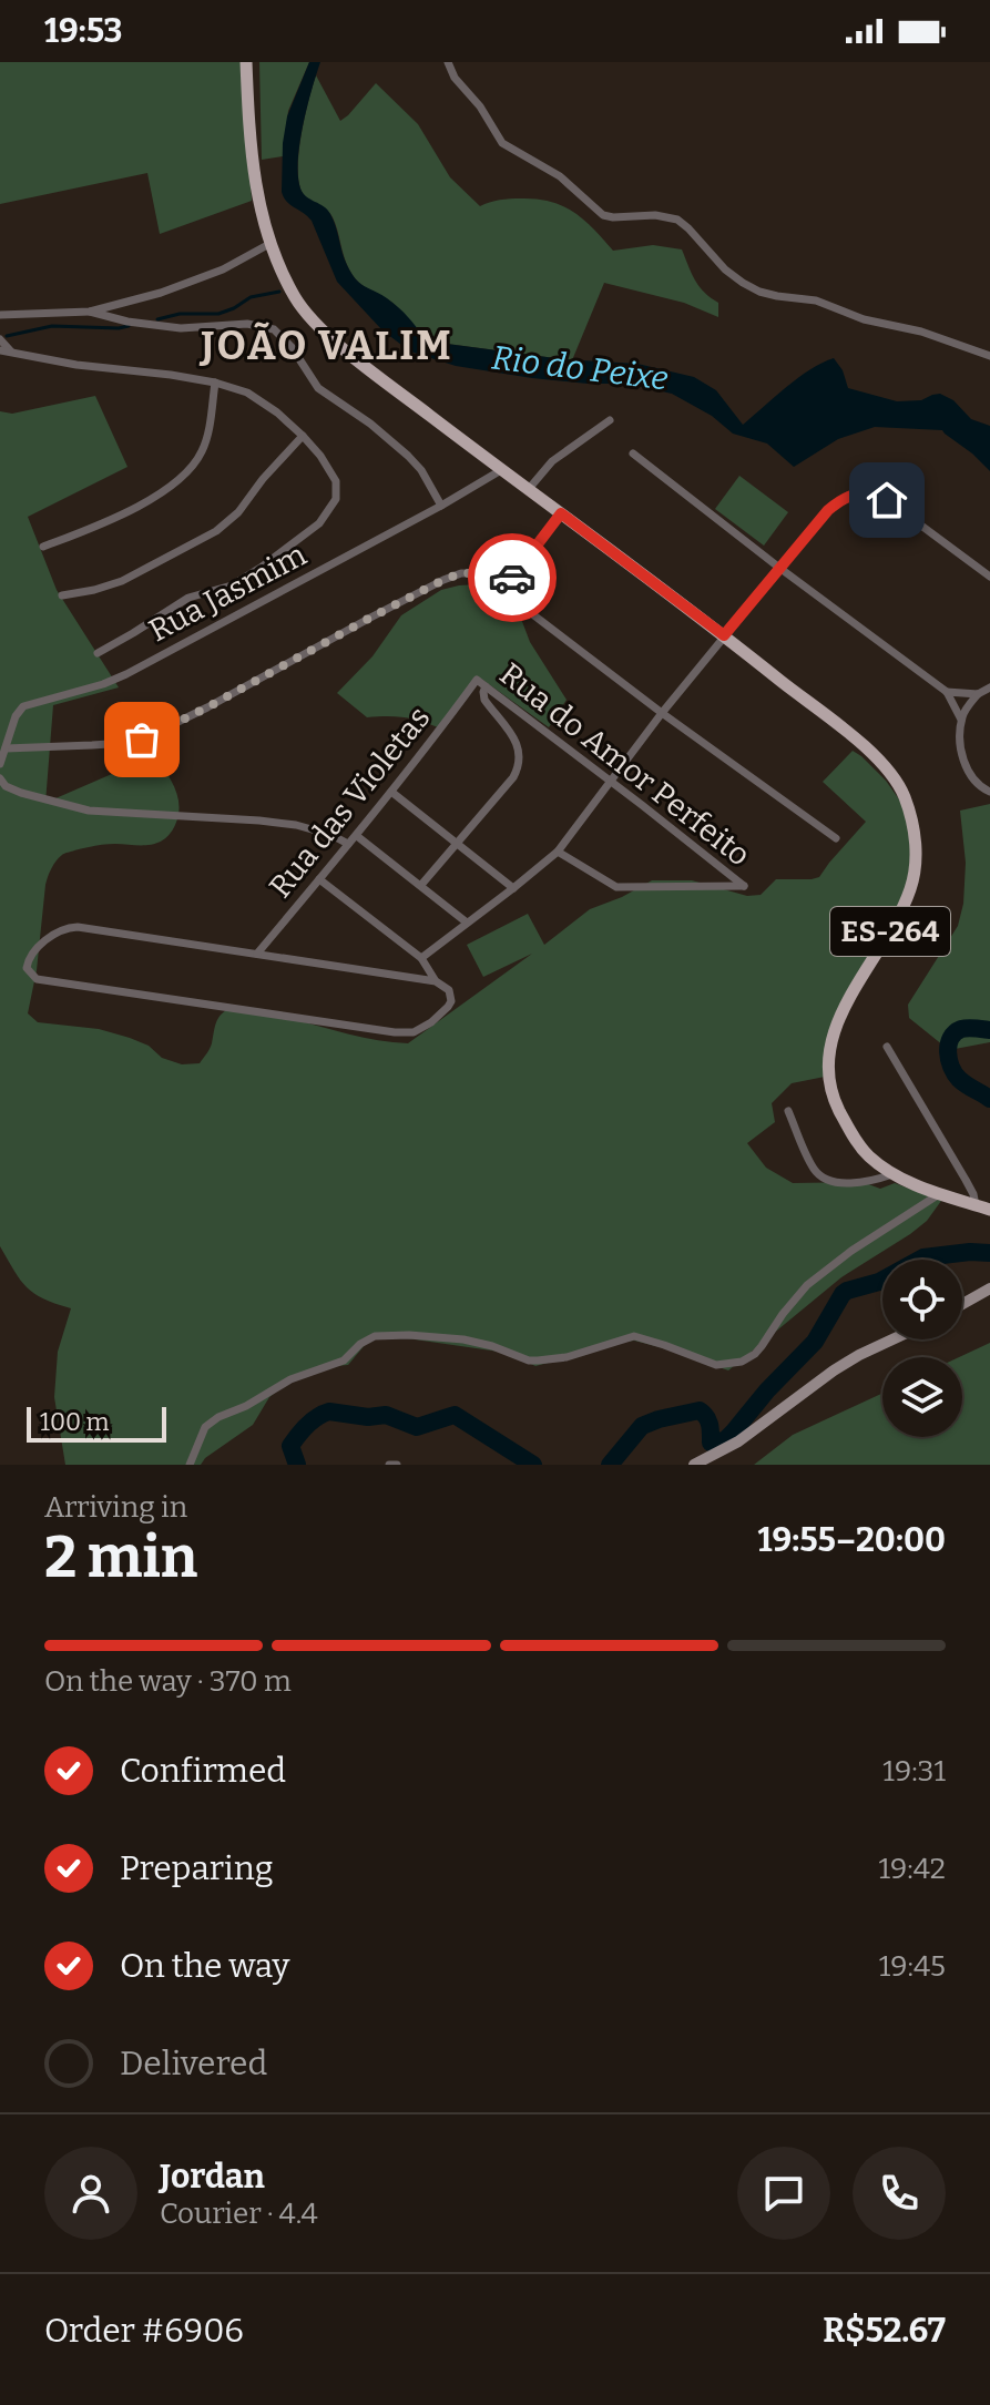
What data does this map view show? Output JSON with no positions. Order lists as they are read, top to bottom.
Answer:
{
  "streets": {
    "main road": ["ES-264"],
    "street": ["Rua Jasmim", "Rua do Amor Perfeito", "Rua das Violetas"]
  },
  "crossings": [
    ["Rua Jasmim", "ES-264"],
    ["Rua do Amor Perfeito", "Rua das Violetas"]
  ],
  "districts": ["JOÃO VALIM"],
  "water": ["Rio do Peixe"],
  "scale_bar": "100 m",
  "page": {
    "status": "19:53",
    "scale": "100 m",
    "heading": ["2 min", "Arriving in", "19:55–20:00"],
    "panel": [
      "Jordan",
      "Courier · 4.4",
      "Order #6906",
      "R$52.67"
    ],
    "bar": "On the way · 370 m",
    "list": [
      ["Confirmed", "19:31"],
      ["Preparing", "19:42"],
      ["On the way", "19:45"],
      "Delivered"
    ]
  }
}
